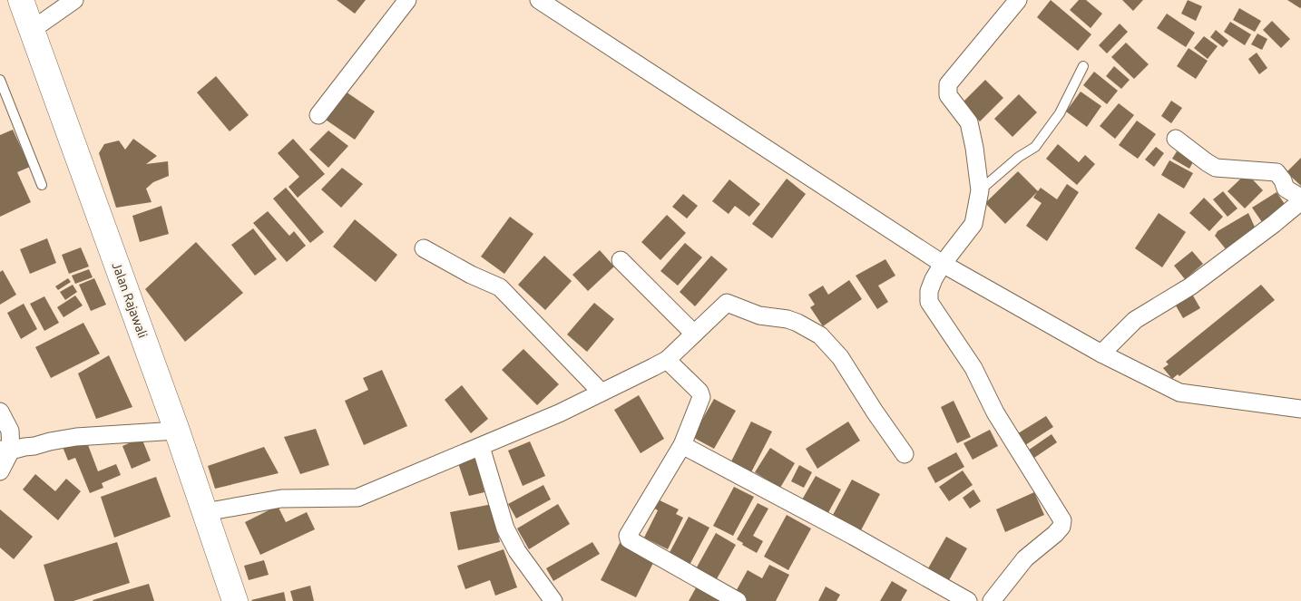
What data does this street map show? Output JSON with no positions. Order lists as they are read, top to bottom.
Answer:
{
  "streets": {
    "street": ["Jalan Rajawali"]
  }
}
